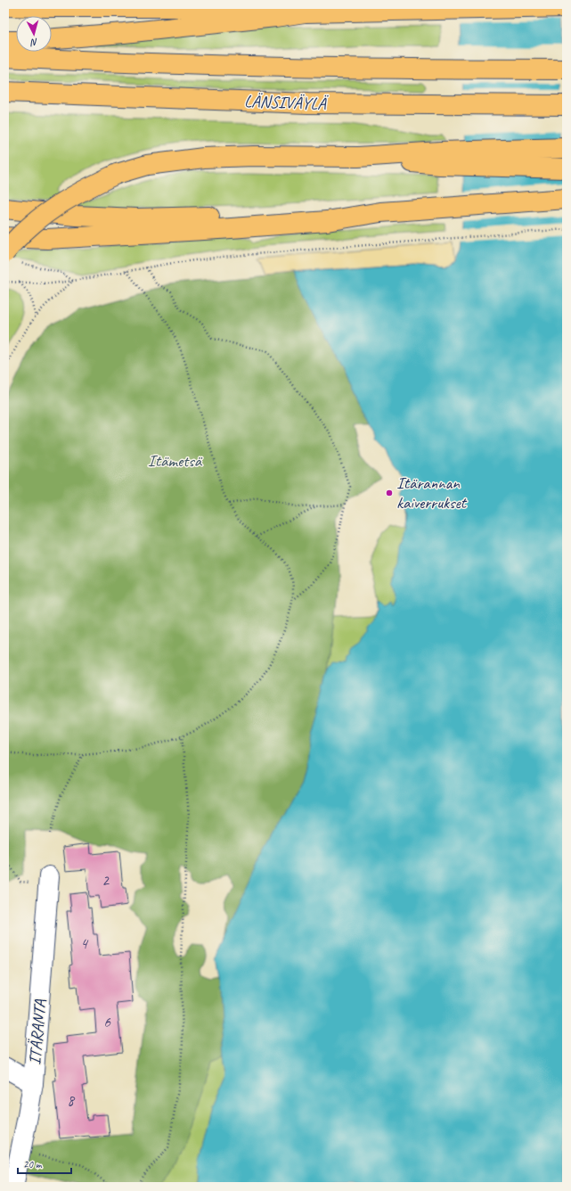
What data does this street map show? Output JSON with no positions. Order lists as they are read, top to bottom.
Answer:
{
  "streets": {
    "highway": ["LÄNSIVÄYLÄ"],
    "street": ["ITÄRANTA"]
  },
  "parks": ["Itämetsä"],
  "places": ["Itärannan kaiverrukset"],
  "house_numbers": [
    "2",
    "4",
    "6",
    "8"
  ],
  "scale_bar": "20 m",
  "north": "bottom"
}
